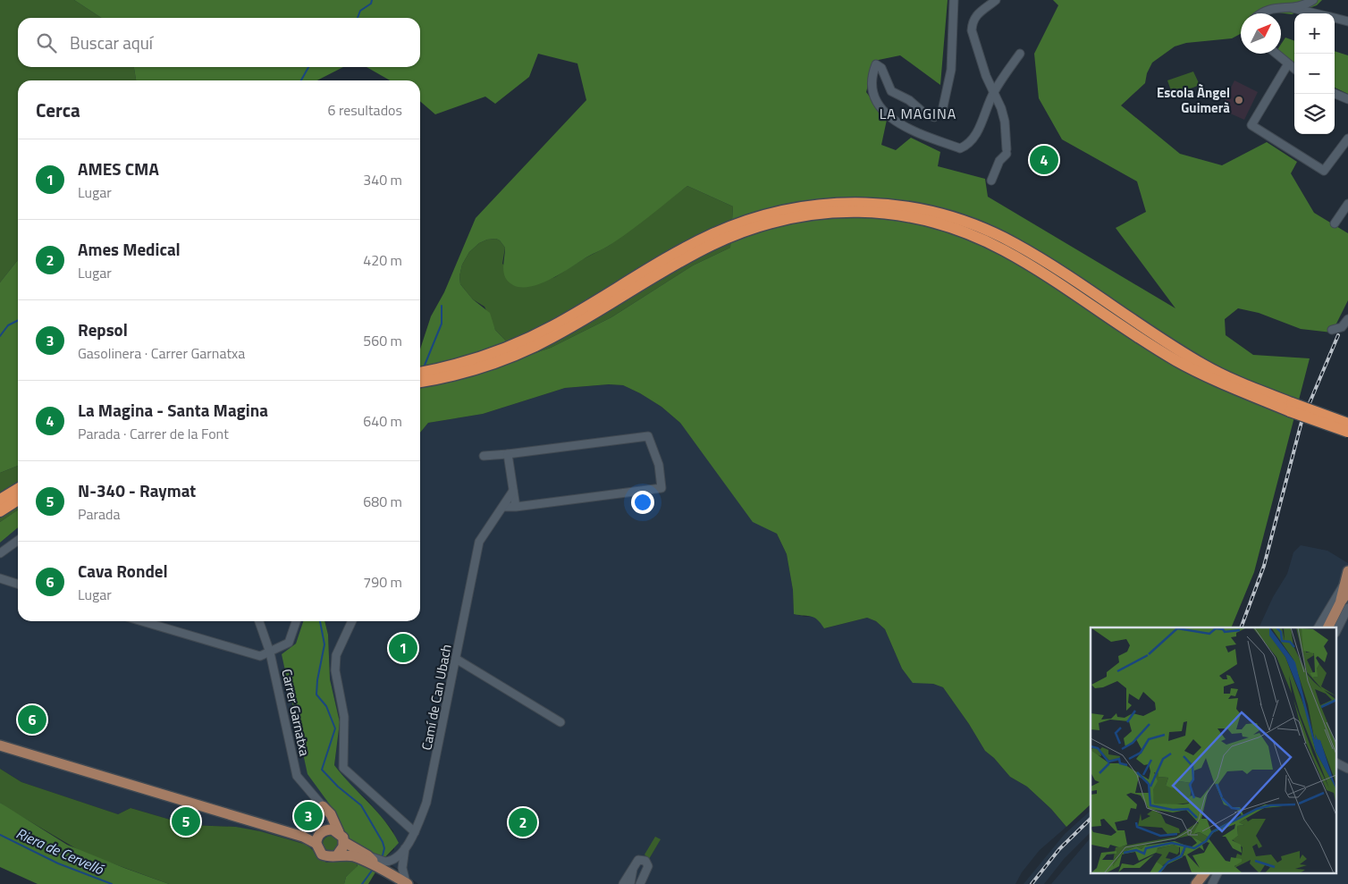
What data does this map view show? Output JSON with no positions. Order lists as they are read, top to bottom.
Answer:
{
  "streets": {
    "street": ["Camí de Can Ubach", "Carrer Garnatxa"]
  },
  "districts": ["LA MAGINA"],
  "water": ["Riera de Cervelló"],
  "places": ["Escola Àngel Guimerà"],
  "north": "top right",
  "page": {
    "map_buttons": ["+", "−"],
    "search": "Buscar aquí",
    "heading": ["Cerca", "6 resultados"],
    "list": [
      {
        "mark": "1",
        "name": "AMES CMA",
        "note": "Lugar",
        "value": "340 m"
      },
      {
        "mark": "2",
        "name": "Ames Medical",
        "note": "Lugar",
        "value": "420 m"
      },
      {
        "mark": "3",
        "name": "Repsol",
        "note": "Gasolinera · Carrer Garnatxa",
        "value": "560 m"
      },
      {
        "mark": "4",
        "name": "La Magina - Santa Magina",
        "note": "Parada · Carrer de la Font",
        "value": "640 m"
      },
      {
        "mark": "5",
        "name": "N-340 - Raymat",
        "note": "Parada",
        "value": "680 m"
      },
      {
        "mark": "6",
        "name": "Cava Rondel",
        "note": "Lugar",
        "value": "790 m"
      }
    ],
    "pins": [
      "4",
      "1",
      "6",
      "3",
      "5",
      "2"
    ]
  }
}
